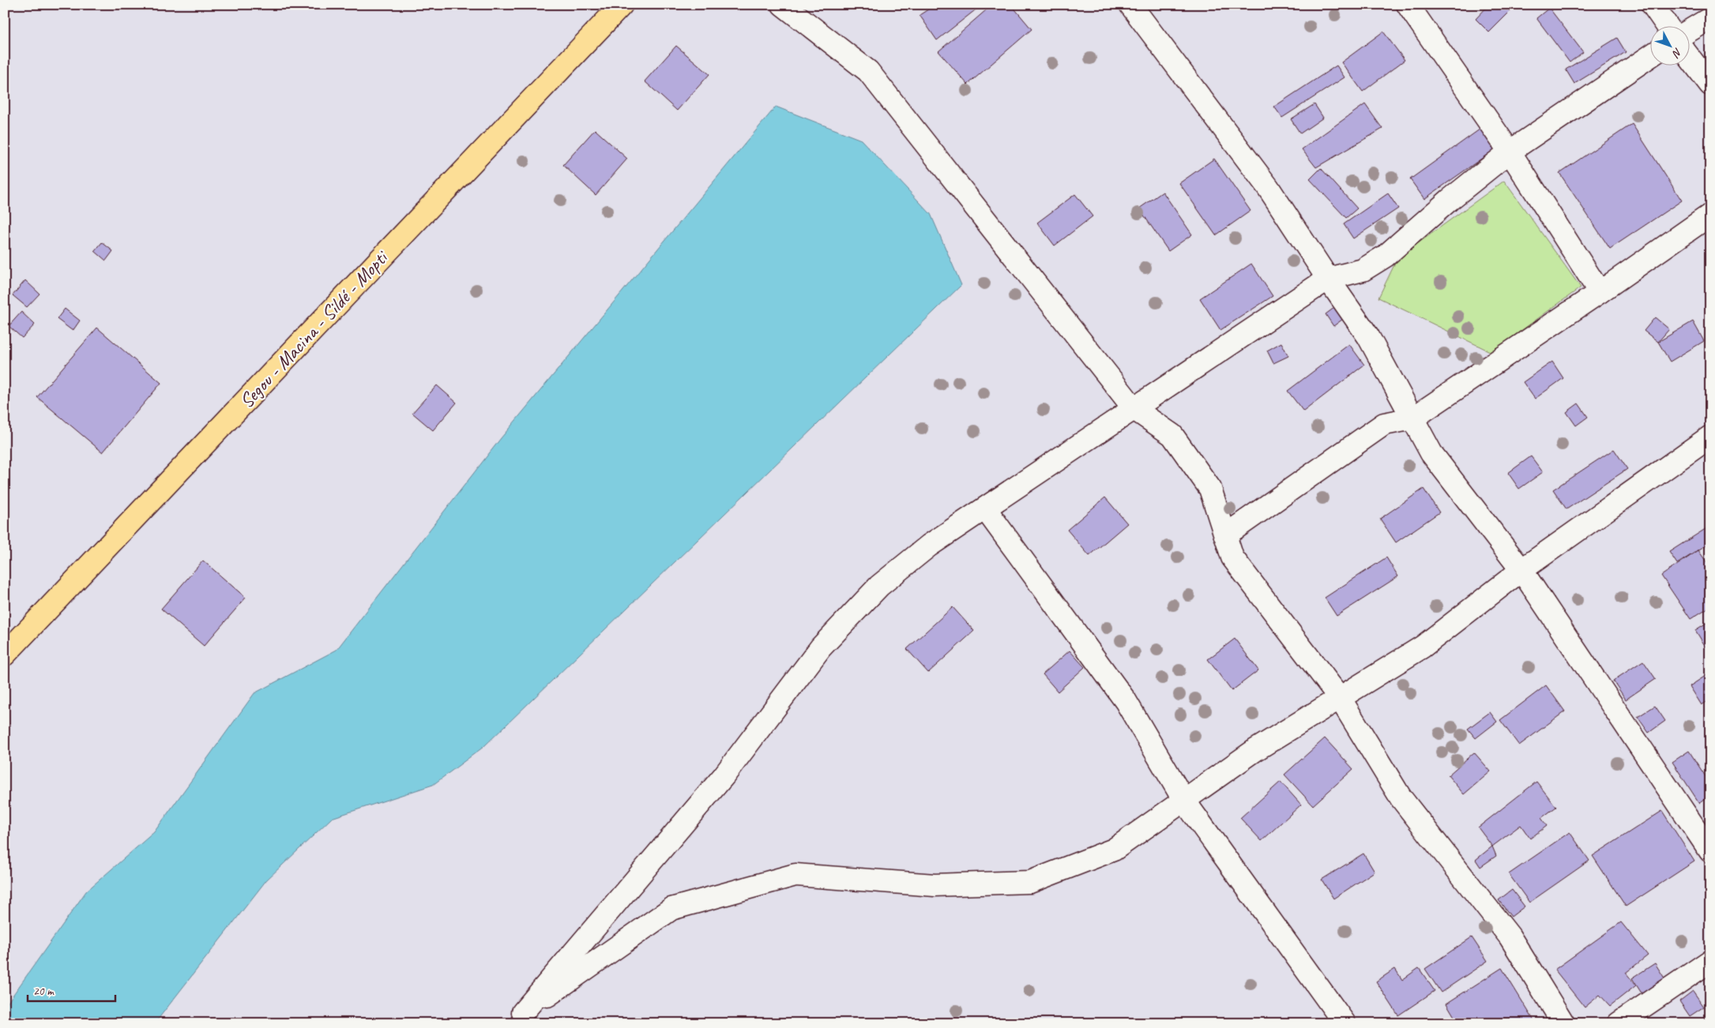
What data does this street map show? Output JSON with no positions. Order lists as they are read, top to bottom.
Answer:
{
  "streets": {
    "main road": ["Segou - Macina - Sildé - Mopti"]
  },
  "scale_bar": "20 m",
  "north": "bottom right"
}
